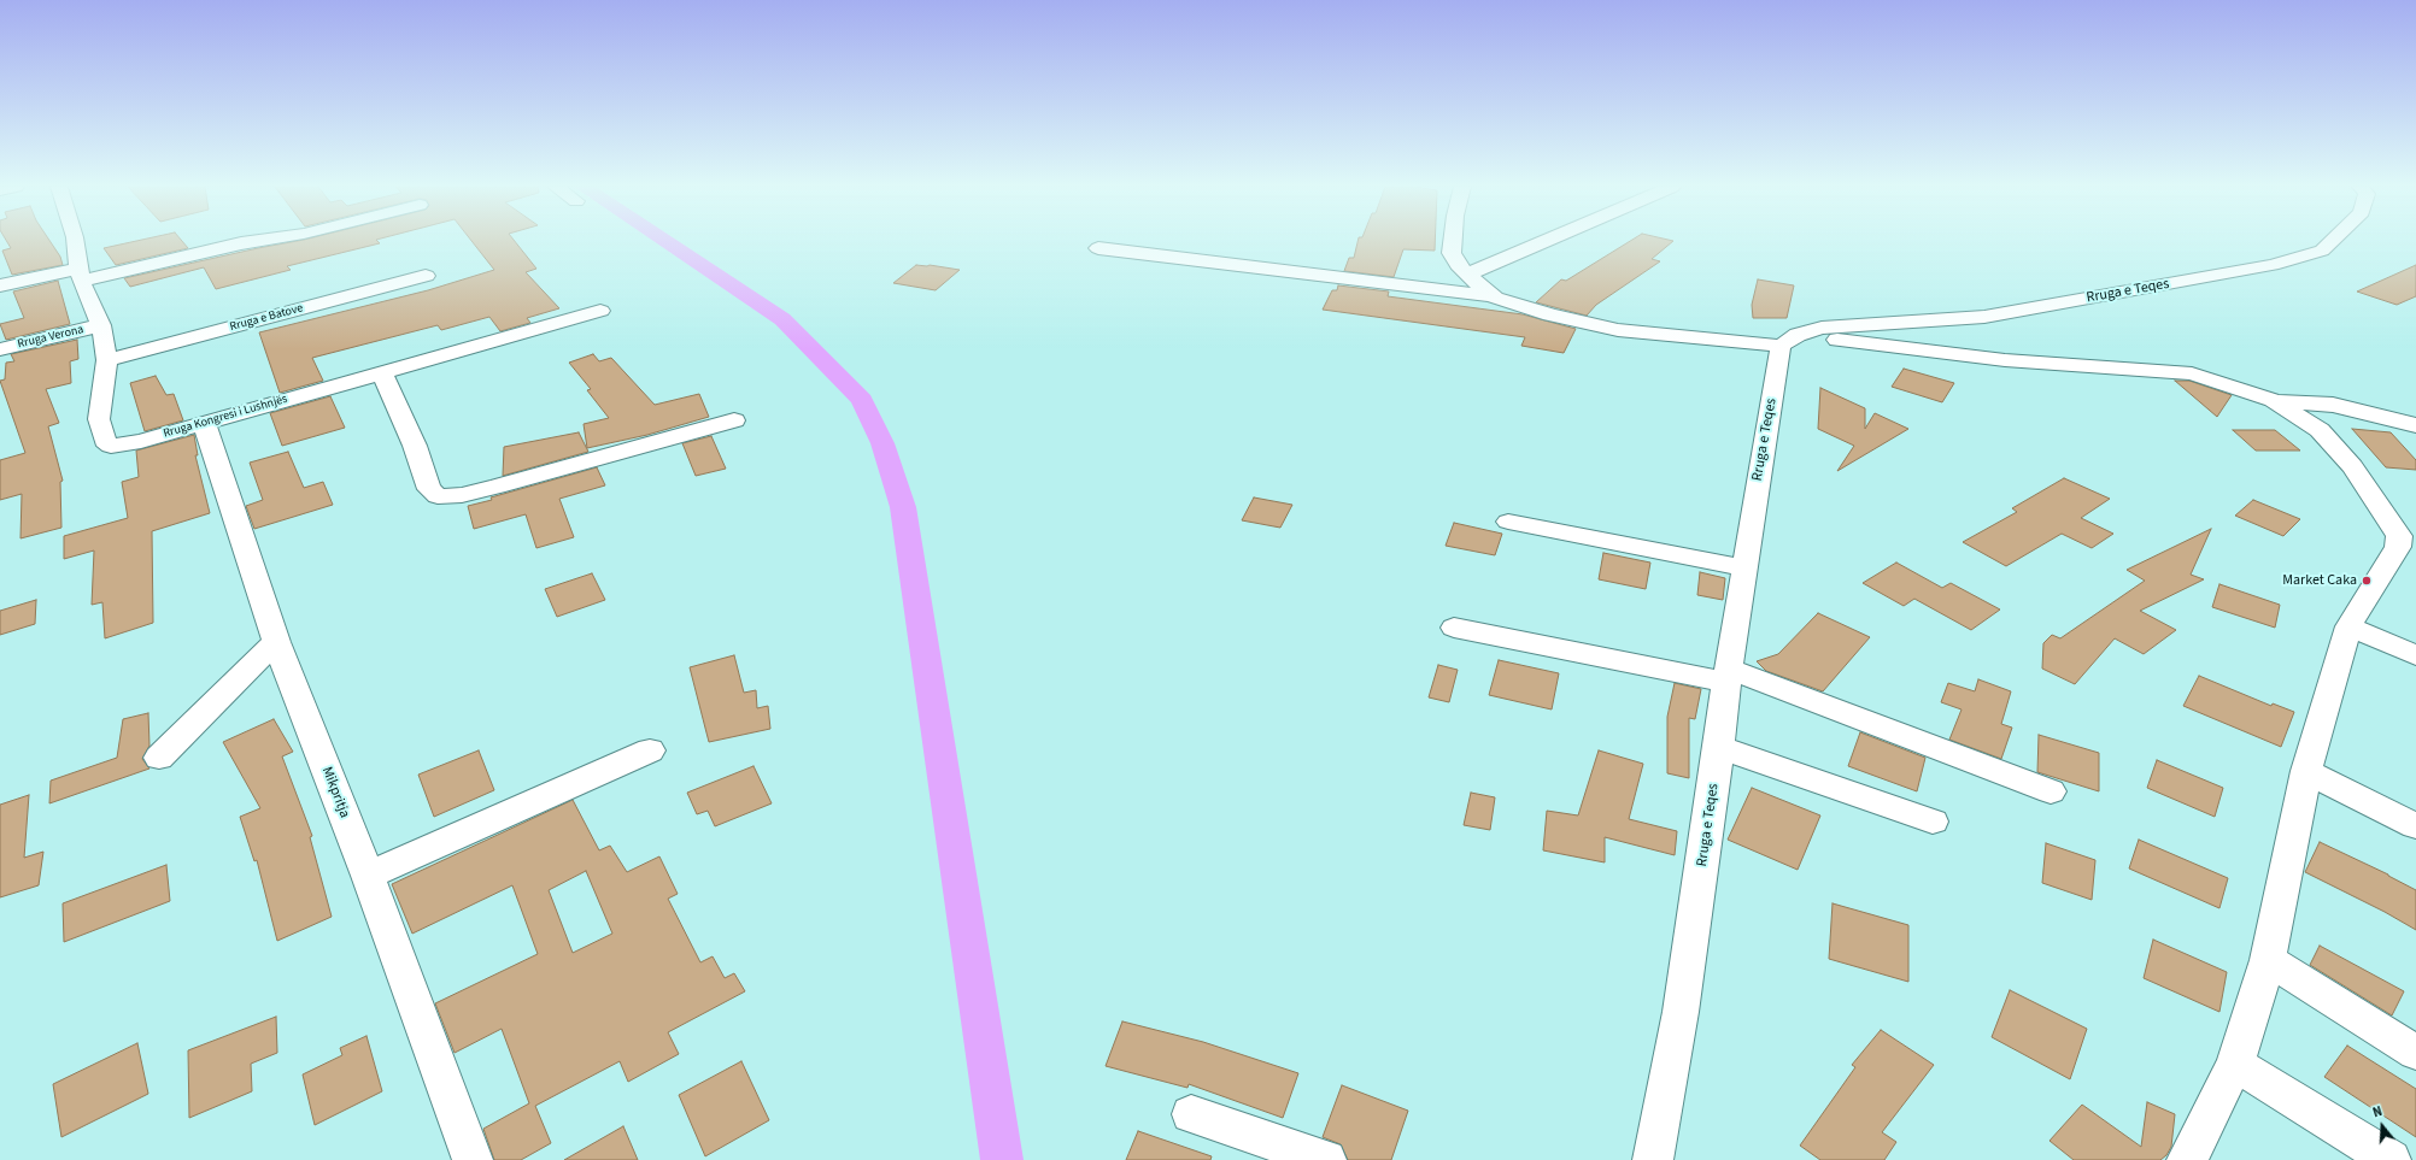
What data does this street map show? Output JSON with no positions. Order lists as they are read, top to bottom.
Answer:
{
  "streets": {
    "street": [
      "Rruga e Teqes",
      "Rruga e Batove",
      "Rruga Verona",
      "Rruga Kongresi i Lushnjës",
      "Mikpritja"
    ]
  },
  "crossings": [
    ["Rruga e Batove", "Rruga Kongresi i Lushnjës"],
    ["Rruga Verona", "Rruga Kongresi i Lushnjës"],
    ["Rruga Kongresi i Lushnjës", "Mikpritja"]
  ],
  "places": ["Market Caka"],
  "north": "top"
}
